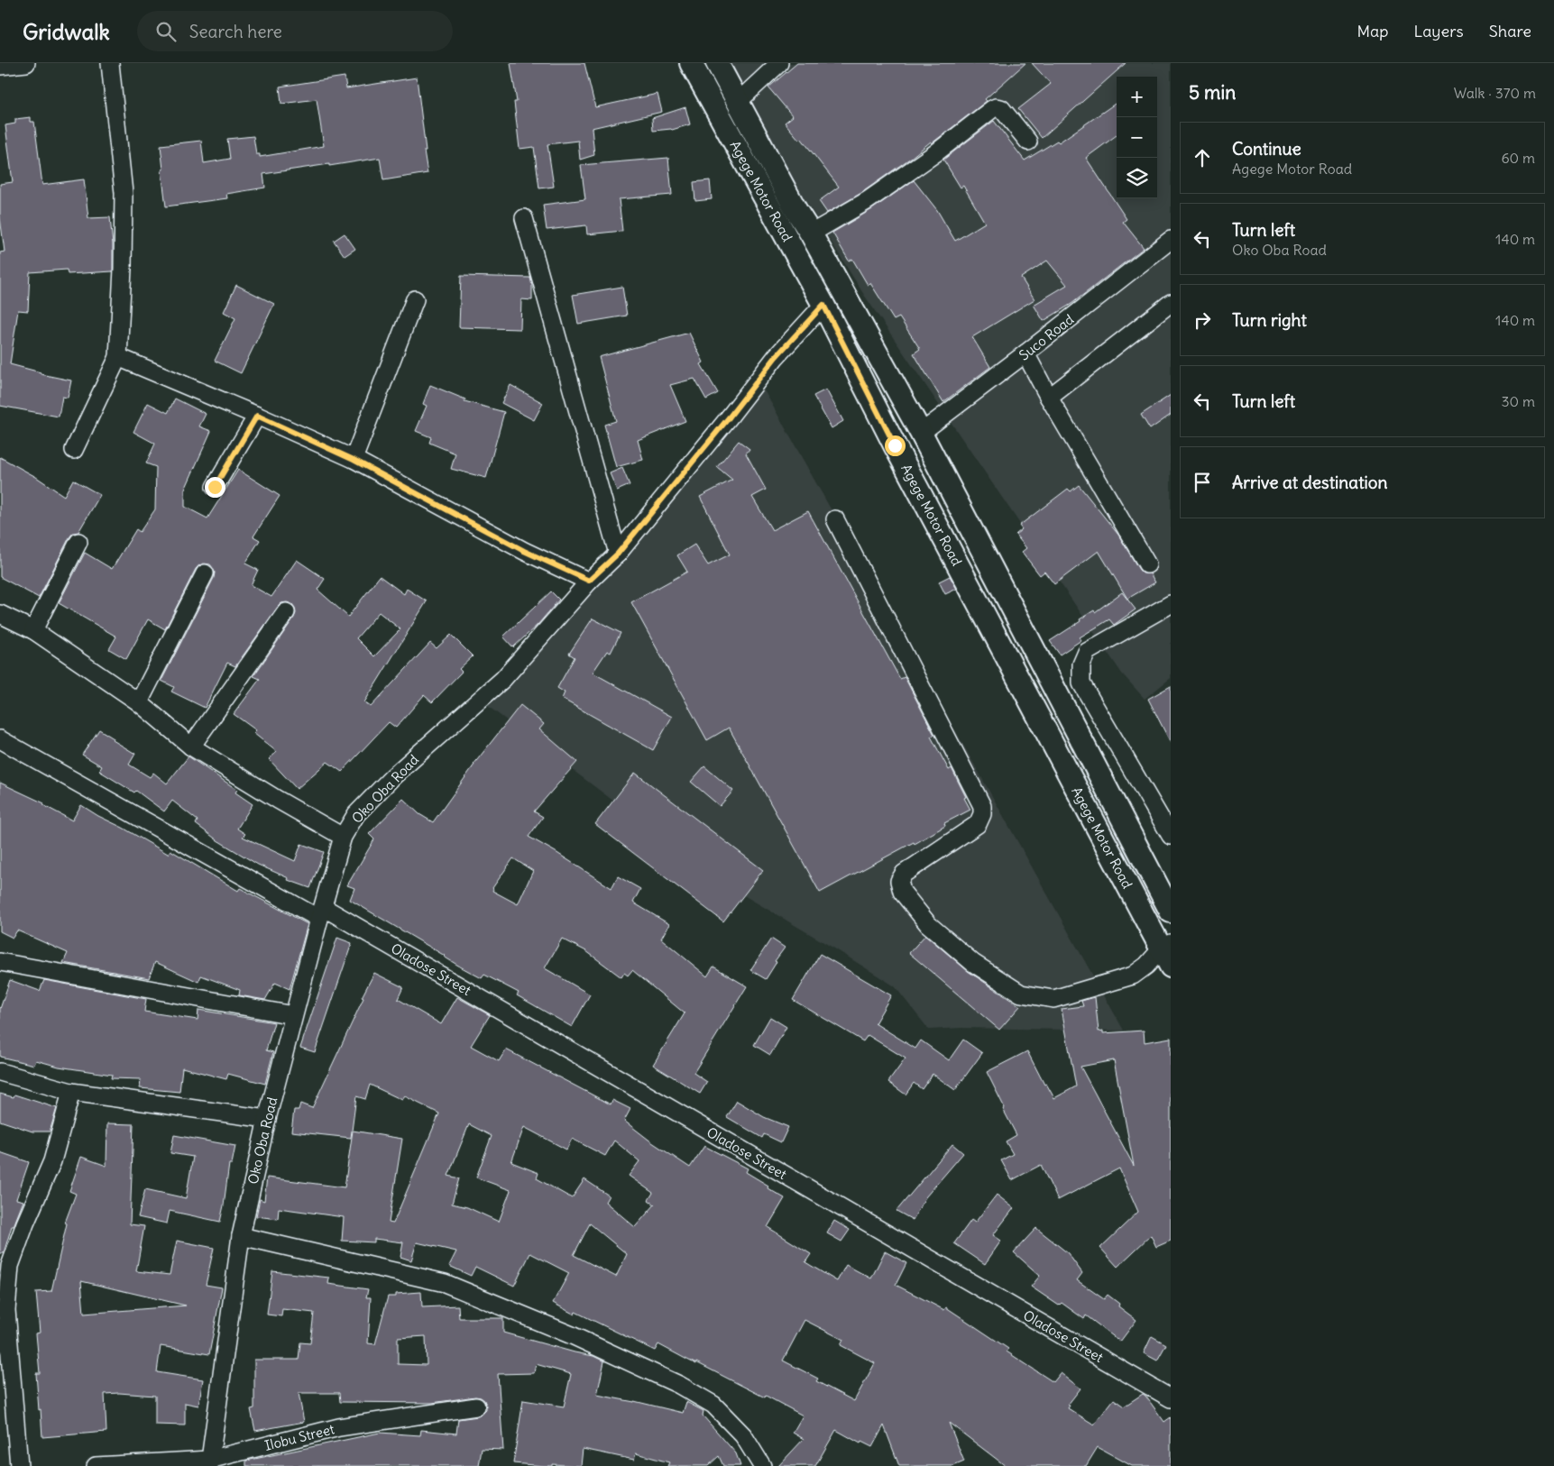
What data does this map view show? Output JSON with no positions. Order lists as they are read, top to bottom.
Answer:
{
  "streets": {
    "main road": ["Agege Motor Road"],
    "street": [
      "Suco Road",
      "Oko Oba Road",
      "Oladose Street",
      "Ilobu Street"
    ]
  },
  "crossings": [
    ["Agege Motor Road", "Suco Road"],
    ["Agege Motor Road", "Oko Oba Road"],
    ["Oko Oba Road", "Oladose Street"],
    ["Oko Oba Road", "Ilobu Street"]
  ],
  "page": {
    "header": "Gridwalk",
    "search": "Search here",
    "nav": ["Map", "Layers", "Share"],
    "heading": ["5 min", "Walk · 370 m"],
    "map_buttons": ["+", "−"],
    "list": [
      ["Continue", "Agege Motor Road", "60 m"],
      ["Turn left", "Oko Oba Road", "140 m"],
      ["Turn right", "140 m"],
      ["Turn left", "30 m"],
      "Arrive at destination"
    ]
  }
}
